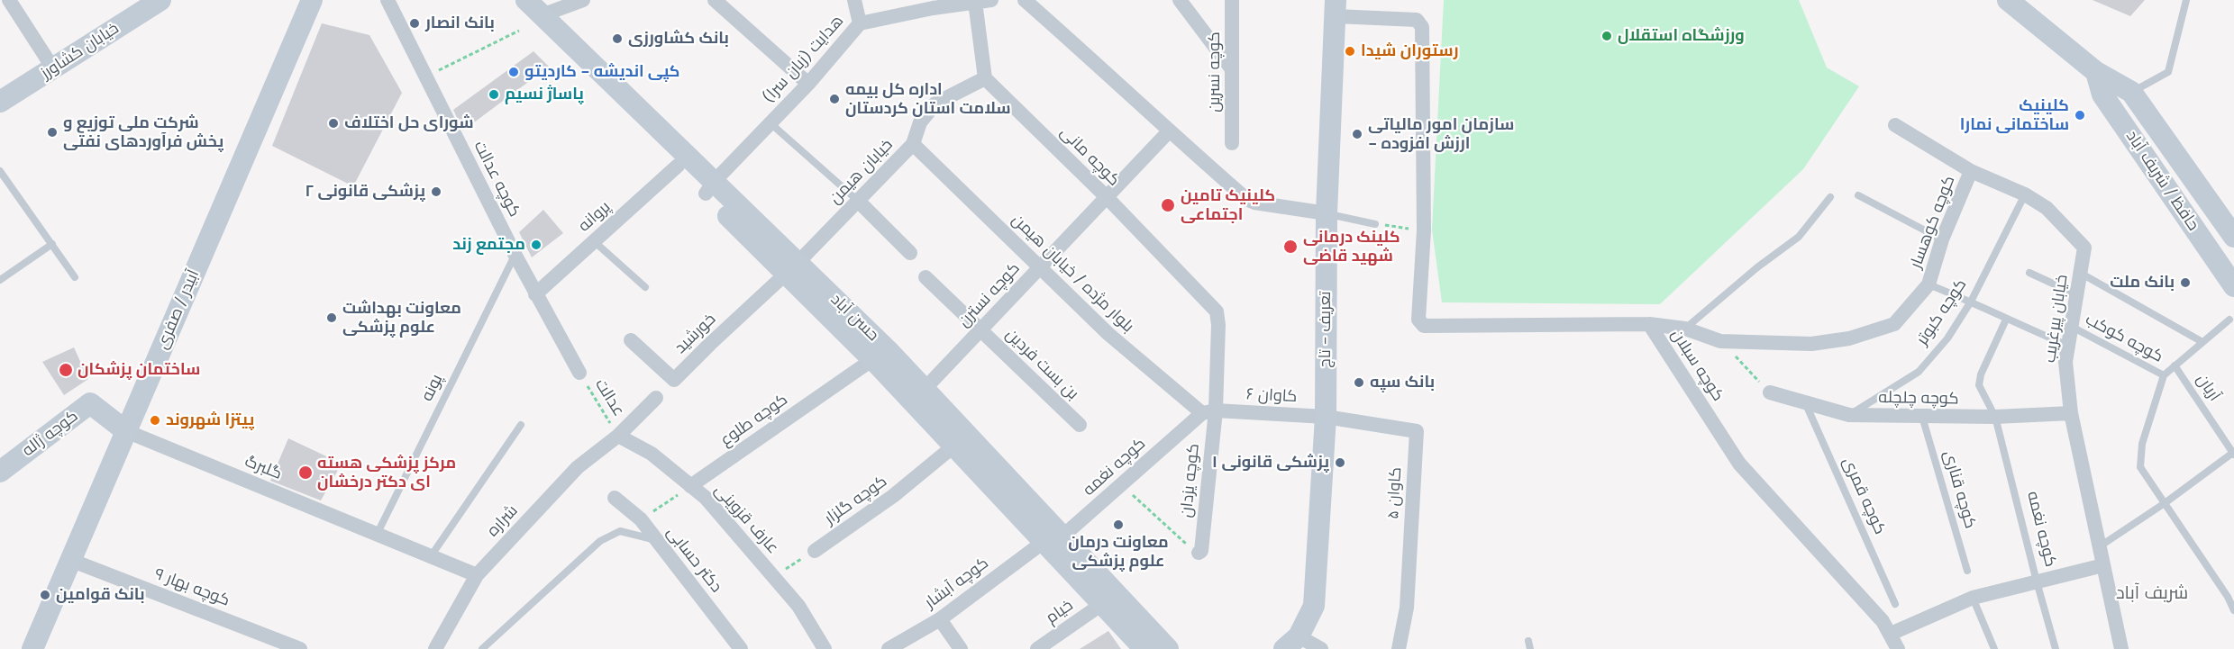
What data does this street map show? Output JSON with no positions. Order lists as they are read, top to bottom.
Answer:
{
  "streets": {
    "street": [
      "خیابان کشاورز",
      "هدایت (زبان سرا)",
      "کوچه نسرین",
      "کوچه مانی",
      "خیابان هیمن",
      "کوچه عدالت",
      "حافظ / شریف آباد",
      "پروانه",
      "کوچه کوهسار",
      "بلوار مژده / خیابان هیمن",
      "کوچه نسترن",
      "آبیدر / صفری",
      "حسن آباد",
      "خیابان پیرغریب",
      "تعریف - تاج",
      "خورشید",
      "بن بست فردین",
      "کوچه سبلان",
      "کاوان ۶",
      "کوچه چلچله",
      "کوچه طلوع",
      "کوچه ژاله",
      "کوچه نغمه",
      "گلبرگ",
      "کوچه یزدان",
      "کاوان ۵",
      "کوچه گلزار",
      "عارف قزوینی",
      "شراره",
      "دکتر حسابی",
      "کوچه آبشار",
      "کوچه بهار ۹",
      "خیام"
    ],
    "lane": [
      "کوچه کبوتر",
      "کوچه کوکب",
      "پونه",
      "آریان",
      "کوچه قناری",
      "کوچه قمری"
    ],
    "path": ["عدالت"]
  },
  "crossings": [
    ["هدایت (زبان سرا)", "حسن آباد"],
    ["کوچه مانی", "خیابان هیمن"],
    ["کوچه مانی", "کوچه نسترن"],
    ["کوچه مانی", "کوچه یزدان"],
    ["خیابان هیمن", "بلوار مژده / خیابان هیمن"],
    ["خیابان هیمن", "حسن آباد"],
    ["خیابان هیمن", "خورشید"],
    ["کوچه عدالت", "پروانه"],
    ["کوچه عدالت", "پونه"],
    ["کوچه عدالت", "عدالت"],
    ["پروانه", "حسن آباد"],
    ["کوچه کوهسار", "خیابان پیرغریب"],
    ["کوچه کوهسار", "کوچه کوکب"],
    ["بلوار مژده / خیابان هیمن", "کوچه نسترن"],
    ["بلوار مژده / خیابان هیمن", "کاوان ۶"],
    ["بلوار مژده / خیابان هیمن", "کوچه نغمه"],
    ["بلوار مژده / خیابان هیمن", "کوچه یزدان"],
    ["کوچه نسترن", "حسن آباد"],
    ["کوچه نسترن", "بن بست فردین"],
    ["آبیدر / صفری", "کوچه ژاله"],
    ["آبیدر / صفری", "گلبرگ"],
    ["آبیدر / صفری", "کوچه بهار ۹"],
    ["کوچه کبوتر", "خیابان پیرغریب"],
    ["کوچه کبوتر", "کوچه کوکب"],
    ["کوچه کبوتر", "کوچه چلچله"],
    ["حسن آباد", "خورشید"],
    ["حسن آباد", "کوچه طلوع"],
    ["حسن آباد", "کوچه نغمه"],
    ["حسن آباد", "کوچه گلزار"],
    ["حسن آباد", "کوچه آبشار"],
    ["حسن آباد", "خیام"],
    ["خیابان پیرغریب", "کوچه کوکب"],
    ["خیابان پیرغریب", "کوچه چلچله"],
    ["تعریف - تاج", "کوچه سبلان"],
    ["تعریف - تاج", "کاوان ۶"],
    ["تعریف - تاج", "کاوان ۵"],
    ["کوچه کوکب", "کوچه نغمه"],
    ["پونه", "گلبرگ"],
    ["کاوان ۶", "کوچه نغمه"],
    ["کاوان ۶", "کوچه یزدان"],
    ["کاوان ۶", "کاوان ۵"],
    ["عدالت", "عارف قزوینی"],
    ["عدالت", "شراره"],
    ["کوچه چلچله", "کوچه نغمه"],
    ["کوچه چلچله", "کوچه قناری"],
    ["کوچه چلچله", "کوچه قمری"],
    ["کوچه طلوع", "عارف قزوینی"],
    ["کوچه ژاله", "گلبرگ"],
    ["کوچه نغمه", "کوچه یزدان"],
    ["کوچه نغمه", "کوچه آبشار"],
    ["گلبرگ", "شراره"],
    ["عارف قزوینی", "شراره"]
  ],
  "districts": ["شریف آباد"],
  "places": [
    "بانک انصار",
    "ورزشگاه استقلال",
    "بانک کشاورزی",
    "رستوران شیدا",
    "کپی اندیشه - کاردیتو",
    "پاساژ نسیم",
    "اداره کل بیمه سلامت استان کردستان",
    "کلینیک ساختمانی نمارا",
    "شورای حل اختلاف",
    "شرکت ملی توزیع و پخش فرآوردهای نفتی",
    "سازمان امور مالیاتی - ارزش افزوده",
    "پزشکی قانونی ۲",
    "کلینیک تامین اجتماعی",
    "مجتمع زند",
    "کلینک درمانی شهید قاضی",
    "بانک ملت",
    "معاونت بهداشت علوم پزشکی",
    "ساختمان پزشکان",
    "بانک سپه",
    "پیتزا شهروند",
    "پزشکی قانونی ۱",
    "مرکز پزشکی هسته ای دکتر درخشان",
    "معاونت درمان علوم پزشکی",
    "بانک قوامین"
  ]
}
